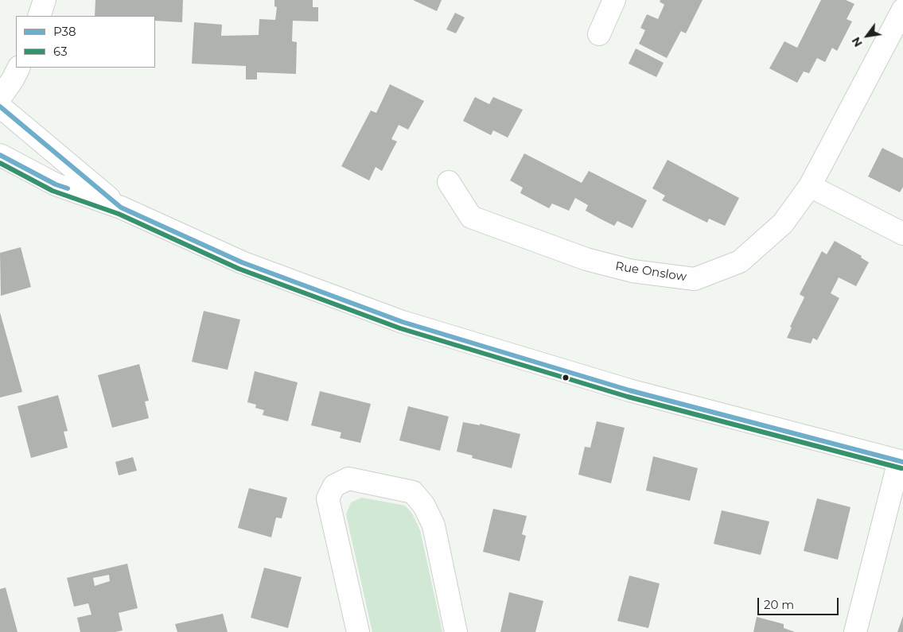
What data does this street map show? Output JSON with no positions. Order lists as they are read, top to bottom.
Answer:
{
  "streets": {
    "street": ["Rue Onslow"]
  },
  "lines": ["transit line P38", "transit line 63"],
  "legend": ["P38", "63"],
  "scale_bar": "20 m",
  "north": "bottom left"
}
